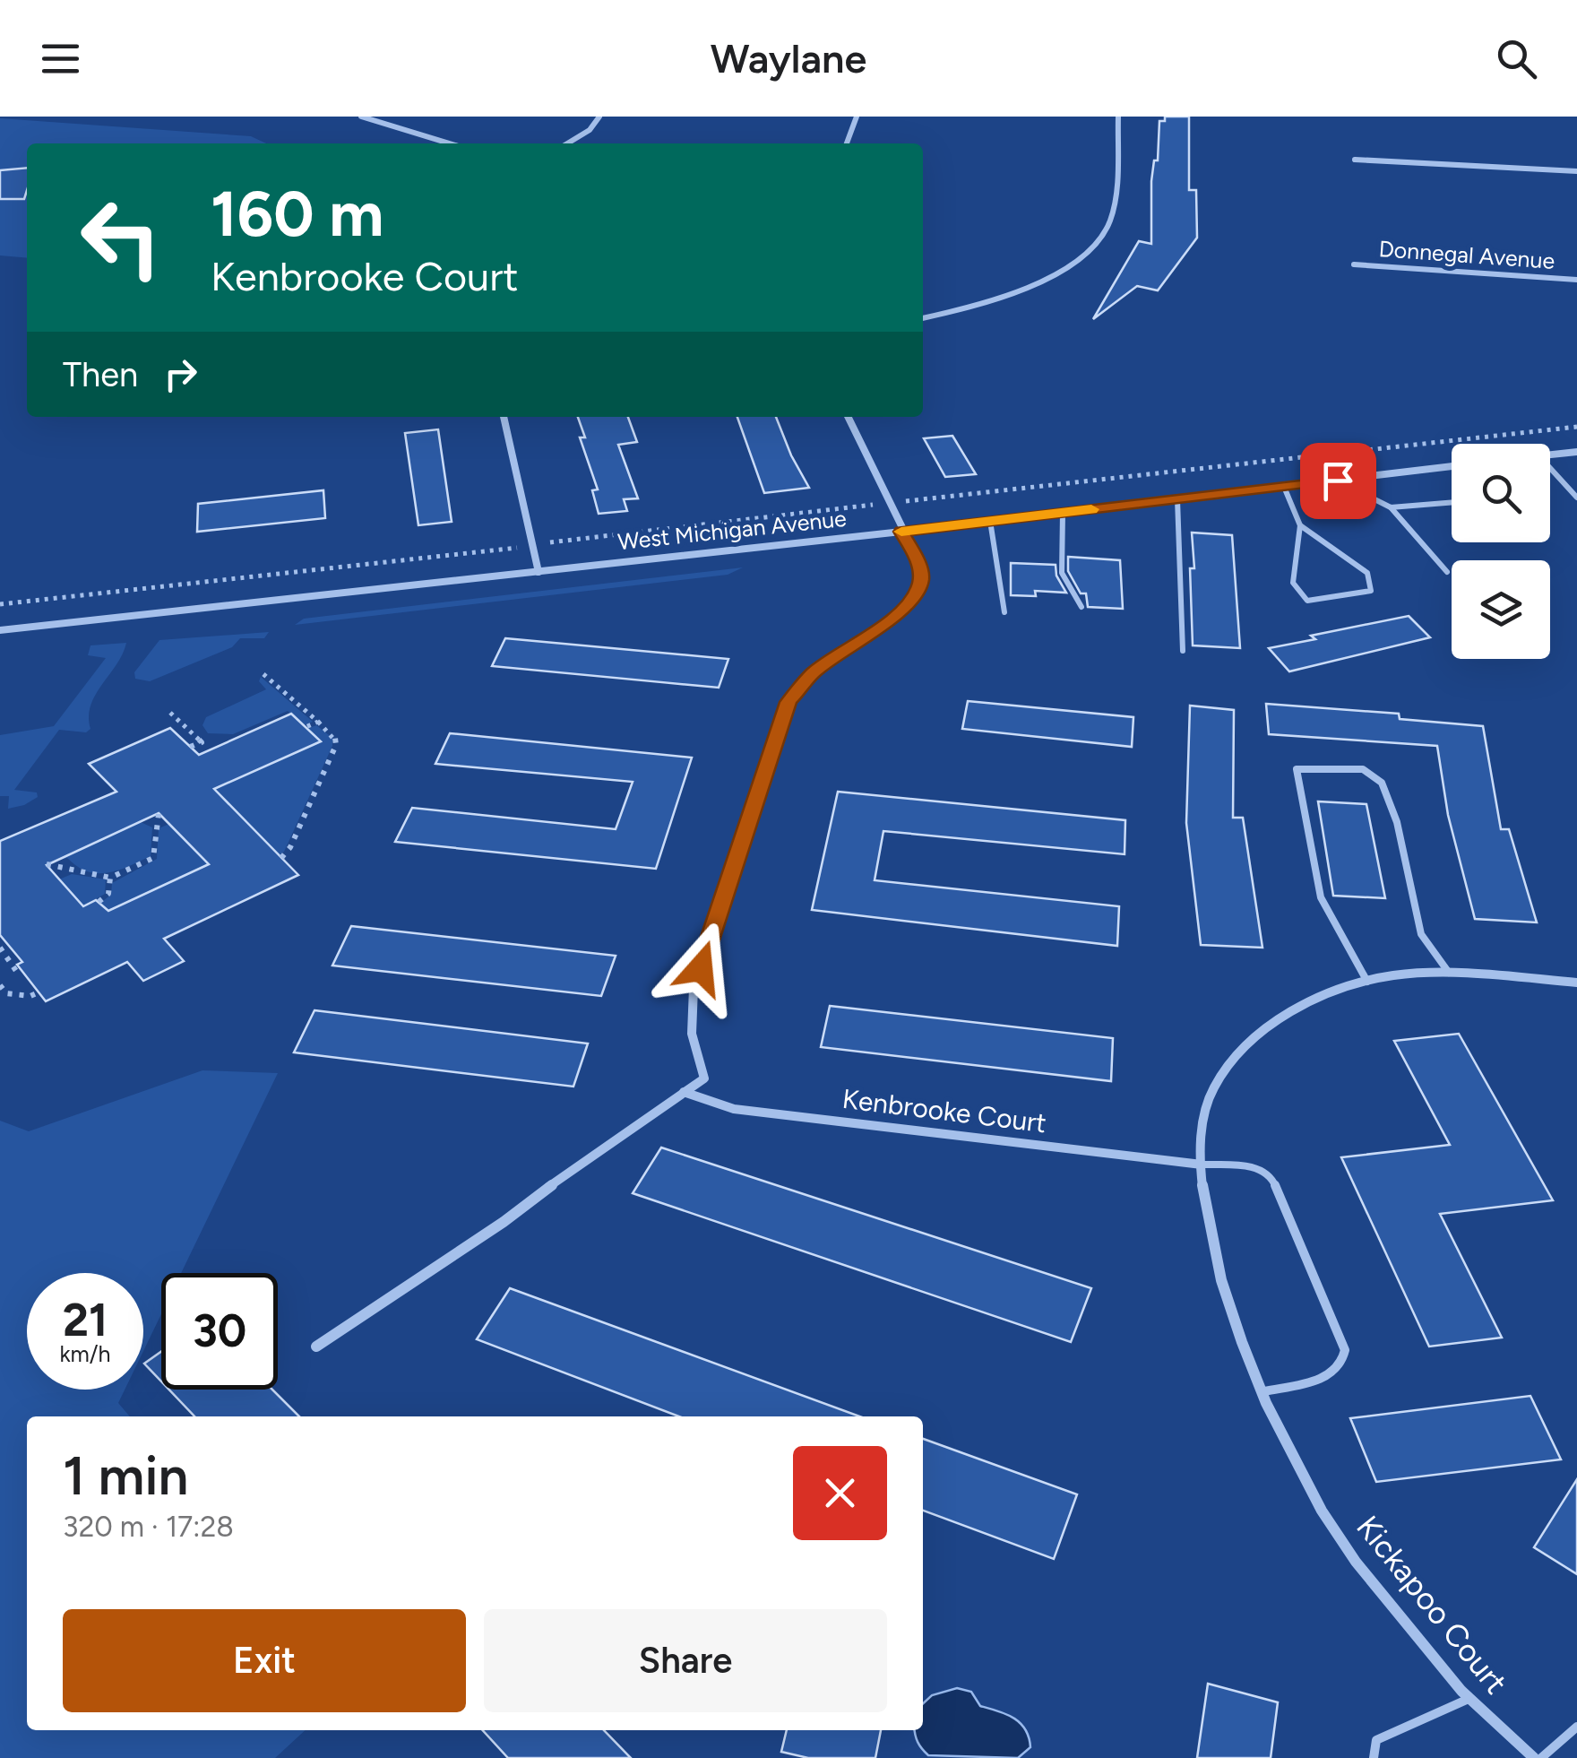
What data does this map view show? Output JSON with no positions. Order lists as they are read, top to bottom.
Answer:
{
  "streets": {
    "street": [
      "Donnegal Avenue",
      "West Michigan Avenue",
      "Kenbrooke Court",
      "Kickapoo Court"
    ]
  },
  "crossings": [
    ["Kenbrooke Court", "Kickapoo Court"]
  ],
  "page": {
    "header": "Waylane",
    "turn": ["160 m", "Kenbrooke Court"],
    "then": "Then",
    "speed": "21 km/h",
    "limit": "30",
    "heading": ["1 min", "320 m · 17:28"],
    "buttons": ["Exit", "Share"]
  }
}
